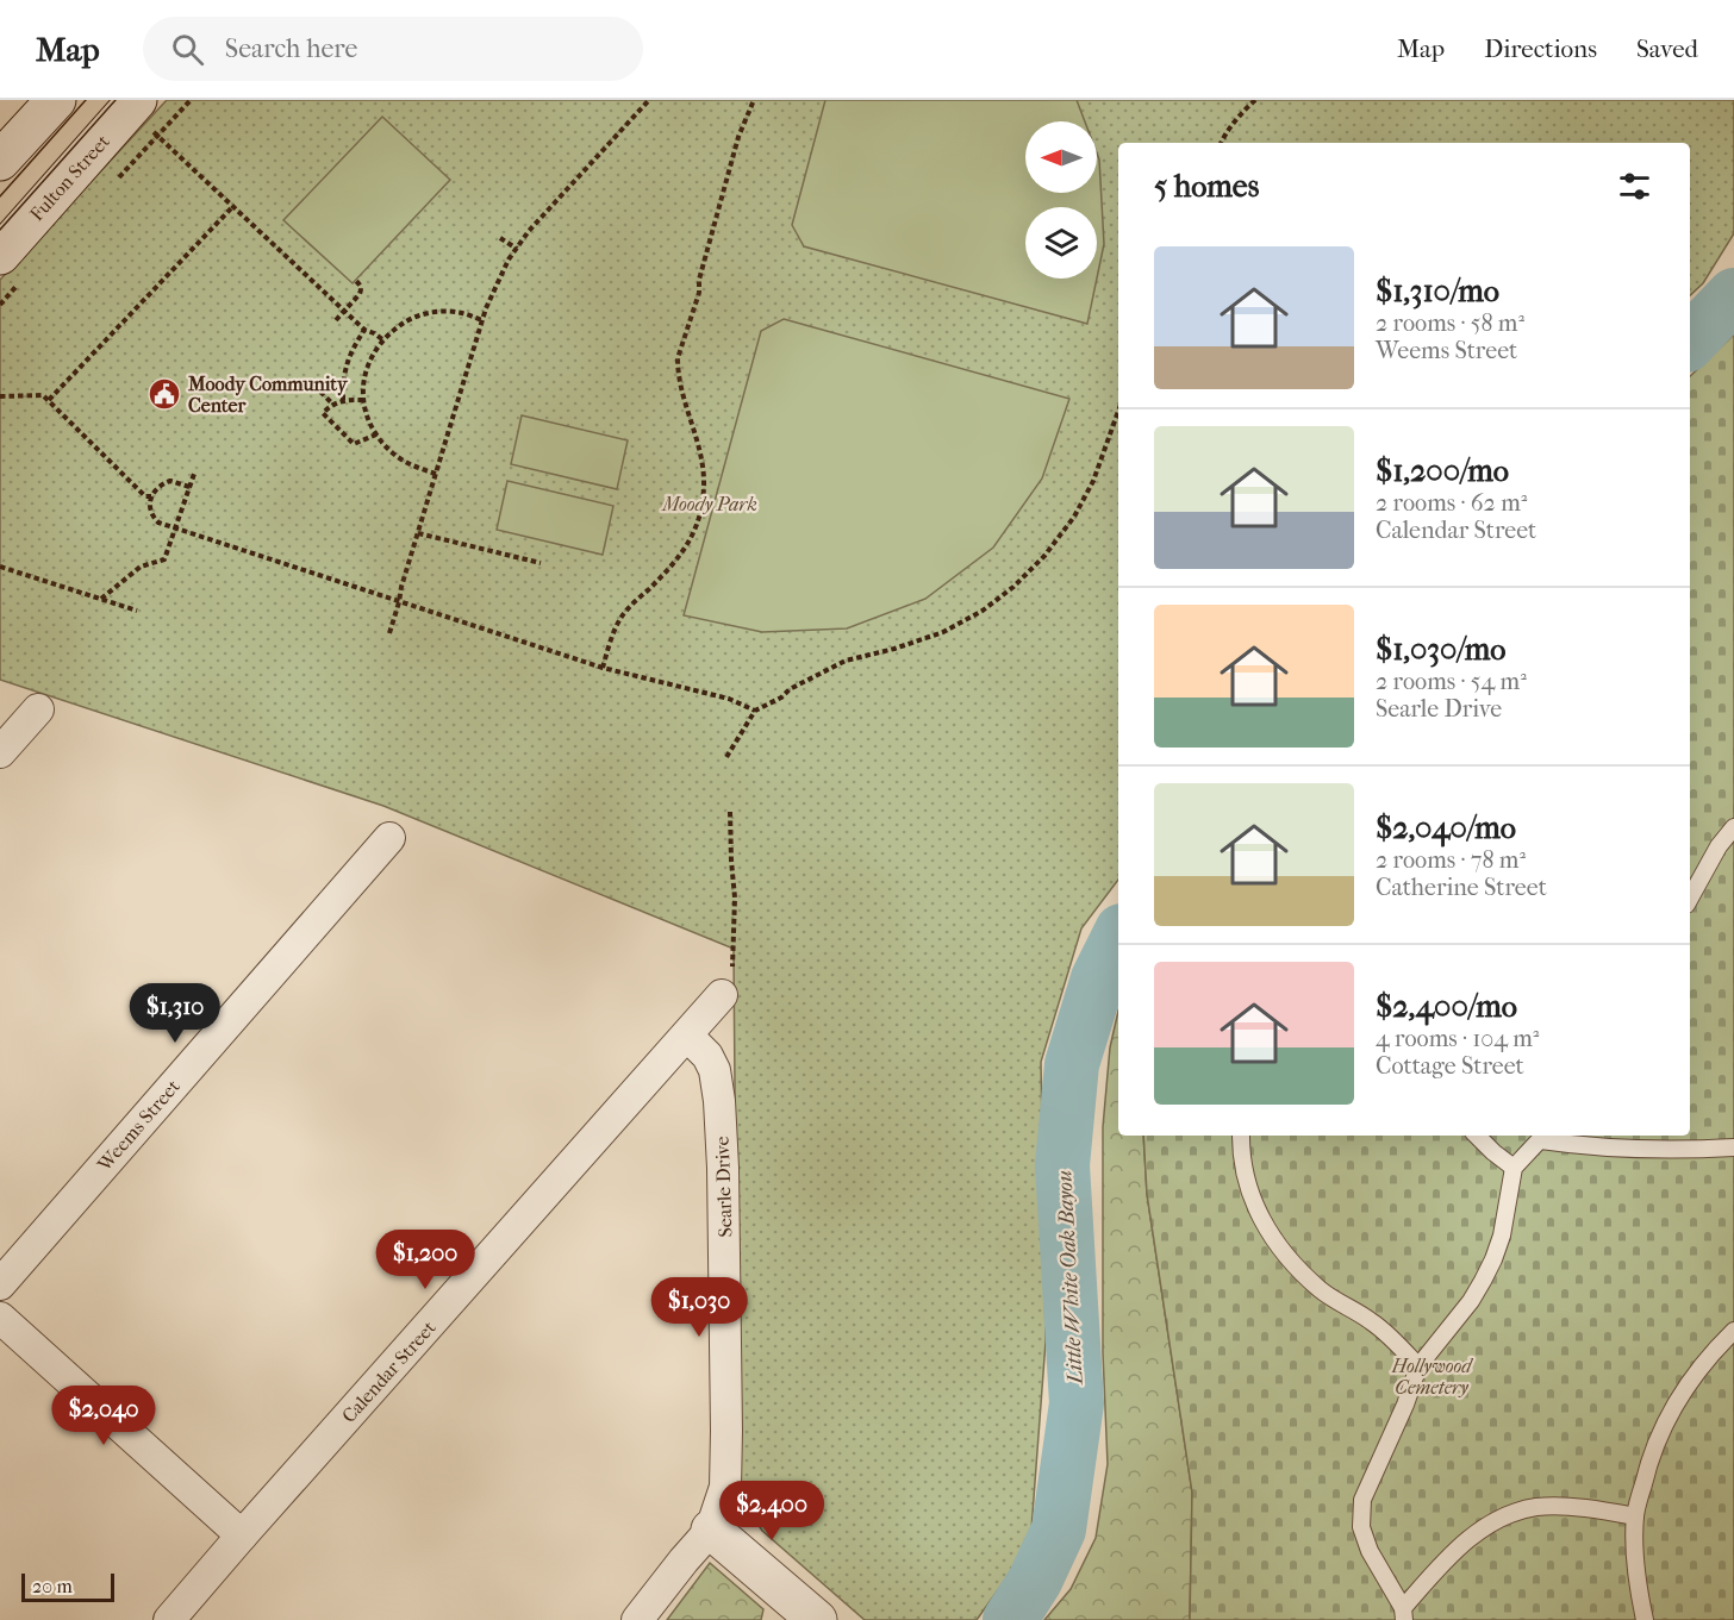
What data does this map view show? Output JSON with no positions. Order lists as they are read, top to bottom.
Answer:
{
  "streets": {
    "main road": ["Fulton Street"],
    "street": ["Weems Street", "Searle Drive", "Calendar Street"]
  },
  "crossings": [
    ["Searle Drive", "Calendar Street"]
  ],
  "water": ["Little White Oak Bayou"],
  "parks": ["Moody Park", "Hollywood Cemetery"],
  "places": {
    "public building": ["Moody Community Center"]
  },
  "scale_bar": "20 m",
  "north": "left",
  "page": {
    "header": "Map",
    "search": "Search here",
    "nav": ["Map", "Directions", "Saved"],
    "heading": "5 homes",
    "list": [
      {
        "name": "$1,310/mo",
        "note": "2 rooms · 58 m² · Weems Street"
      },
      {
        "name": "$1,200/mo",
        "note": "2 rooms · 62 m² · Calendar Street"
      },
      {
        "name": "$1,030/mo",
        "note": "2 rooms · 54 m² · Searle Drive"
      },
      {
        "name": "$2,040/mo",
        "note": "2 rooms · 78 m² · Catherine Street"
      },
      {
        "name": "$2,400/mo",
        "note": "4 rooms · 104 m² · Cottage Street"
      }
    ],
    "price": [
      "$1,310",
      "$1,200",
      "$1,030",
      "$2,040",
      "$2,400"
    ],
    "scale": "20 m"
  }
}
